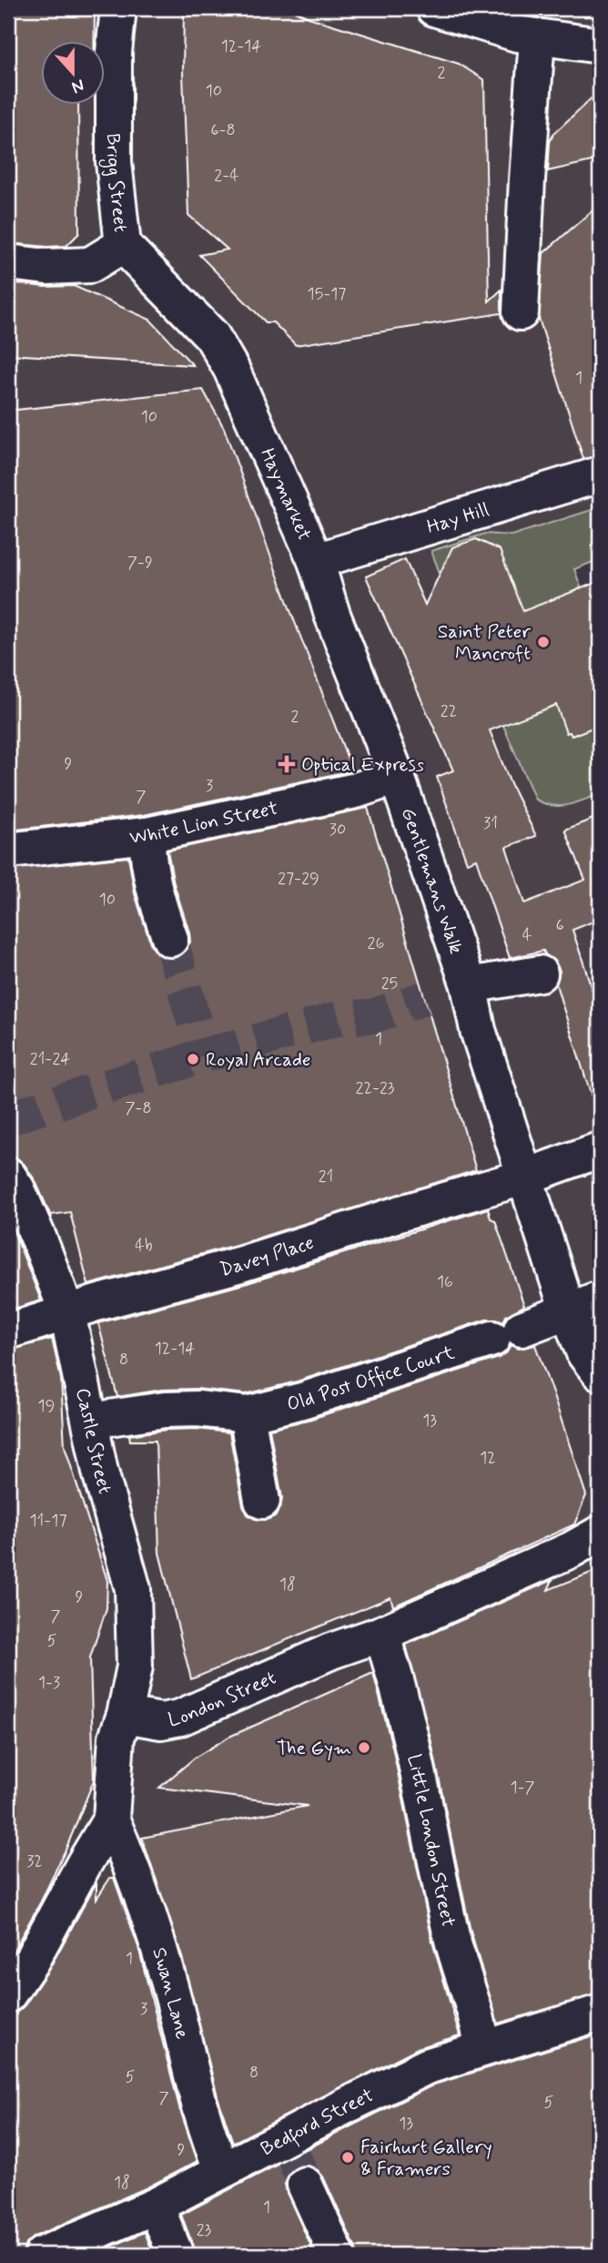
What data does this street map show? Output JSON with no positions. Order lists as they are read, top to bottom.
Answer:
{
  "streets": {
    "street": [
      "Brigg Street",
      "Haymarket",
      "Hay Hill",
      "White Lion Street",
      "Gentlemans Walk",
      "Davey Place",
      "Old Post Office Court",
      "Castle Street",
      "London Street",
      "Little London Street",
      "Swan Lane",
      "Bedford Street"
    ]
  },
  "crossings": [
    ["Brigg Street", "Haymarket"],
    ["Haymarket", "Hay Hill"],
    ["Haymarket", "White Lion Street"],
    ["Haymarket", "Gentlemans Walk"],
    ["White Lion Street", "Gentlemans Walk"],
    ["Gentlemans Walk", "Davey Place"],
    ["Gentlemans Walk", "Old Post Office Court"],
    ["Davey Place", "Castle Street"],
    ["Old Post Office Court", "Castle Street"],
    ["Castle Street", "London Street"],
    ["London Street", "Little London Street"],
    ["Little London Street", "Bedford Street"],
    ["Swan Lane", "Bedford Street"]
  ],
  "places": {
    "other": [
      "Saint Peter Mancroft",
      "Royal Arcade",
      "The Gym",
      "Fairhurt Gallery & Framers"
    ],
    "health": ["Optical Express"]
  },
  "house_numbers": [
    "12-14",
    "2",
    "10",
    "6-8",
    "2-4",
    "15-17",
    "1",
    "10",
    "7-9",
    "22",
    "2",
    "9",
    "3",
    "7",
    "31",
    "30",
    "27-29",
    "10",
    "6",
    "4",
    "26",
    "25",
    "1",
    "21-24",
    "22-23",
    "7-8",
    "21",
    "4b",
    "16",
    "12-14",
    "8",
    "19",
    "13",
    "12",
    "11-17",
    "18",
    "9",
    "7",
    "5",
    "1-3",
    "1-7",
    "32",
    "1",
    "3",
    "8",
    "5",
    "7",
    "5",
    "13",
    "9",
    "18",
    "1",
    "23"
  ],
  "north": "bottom"
}
